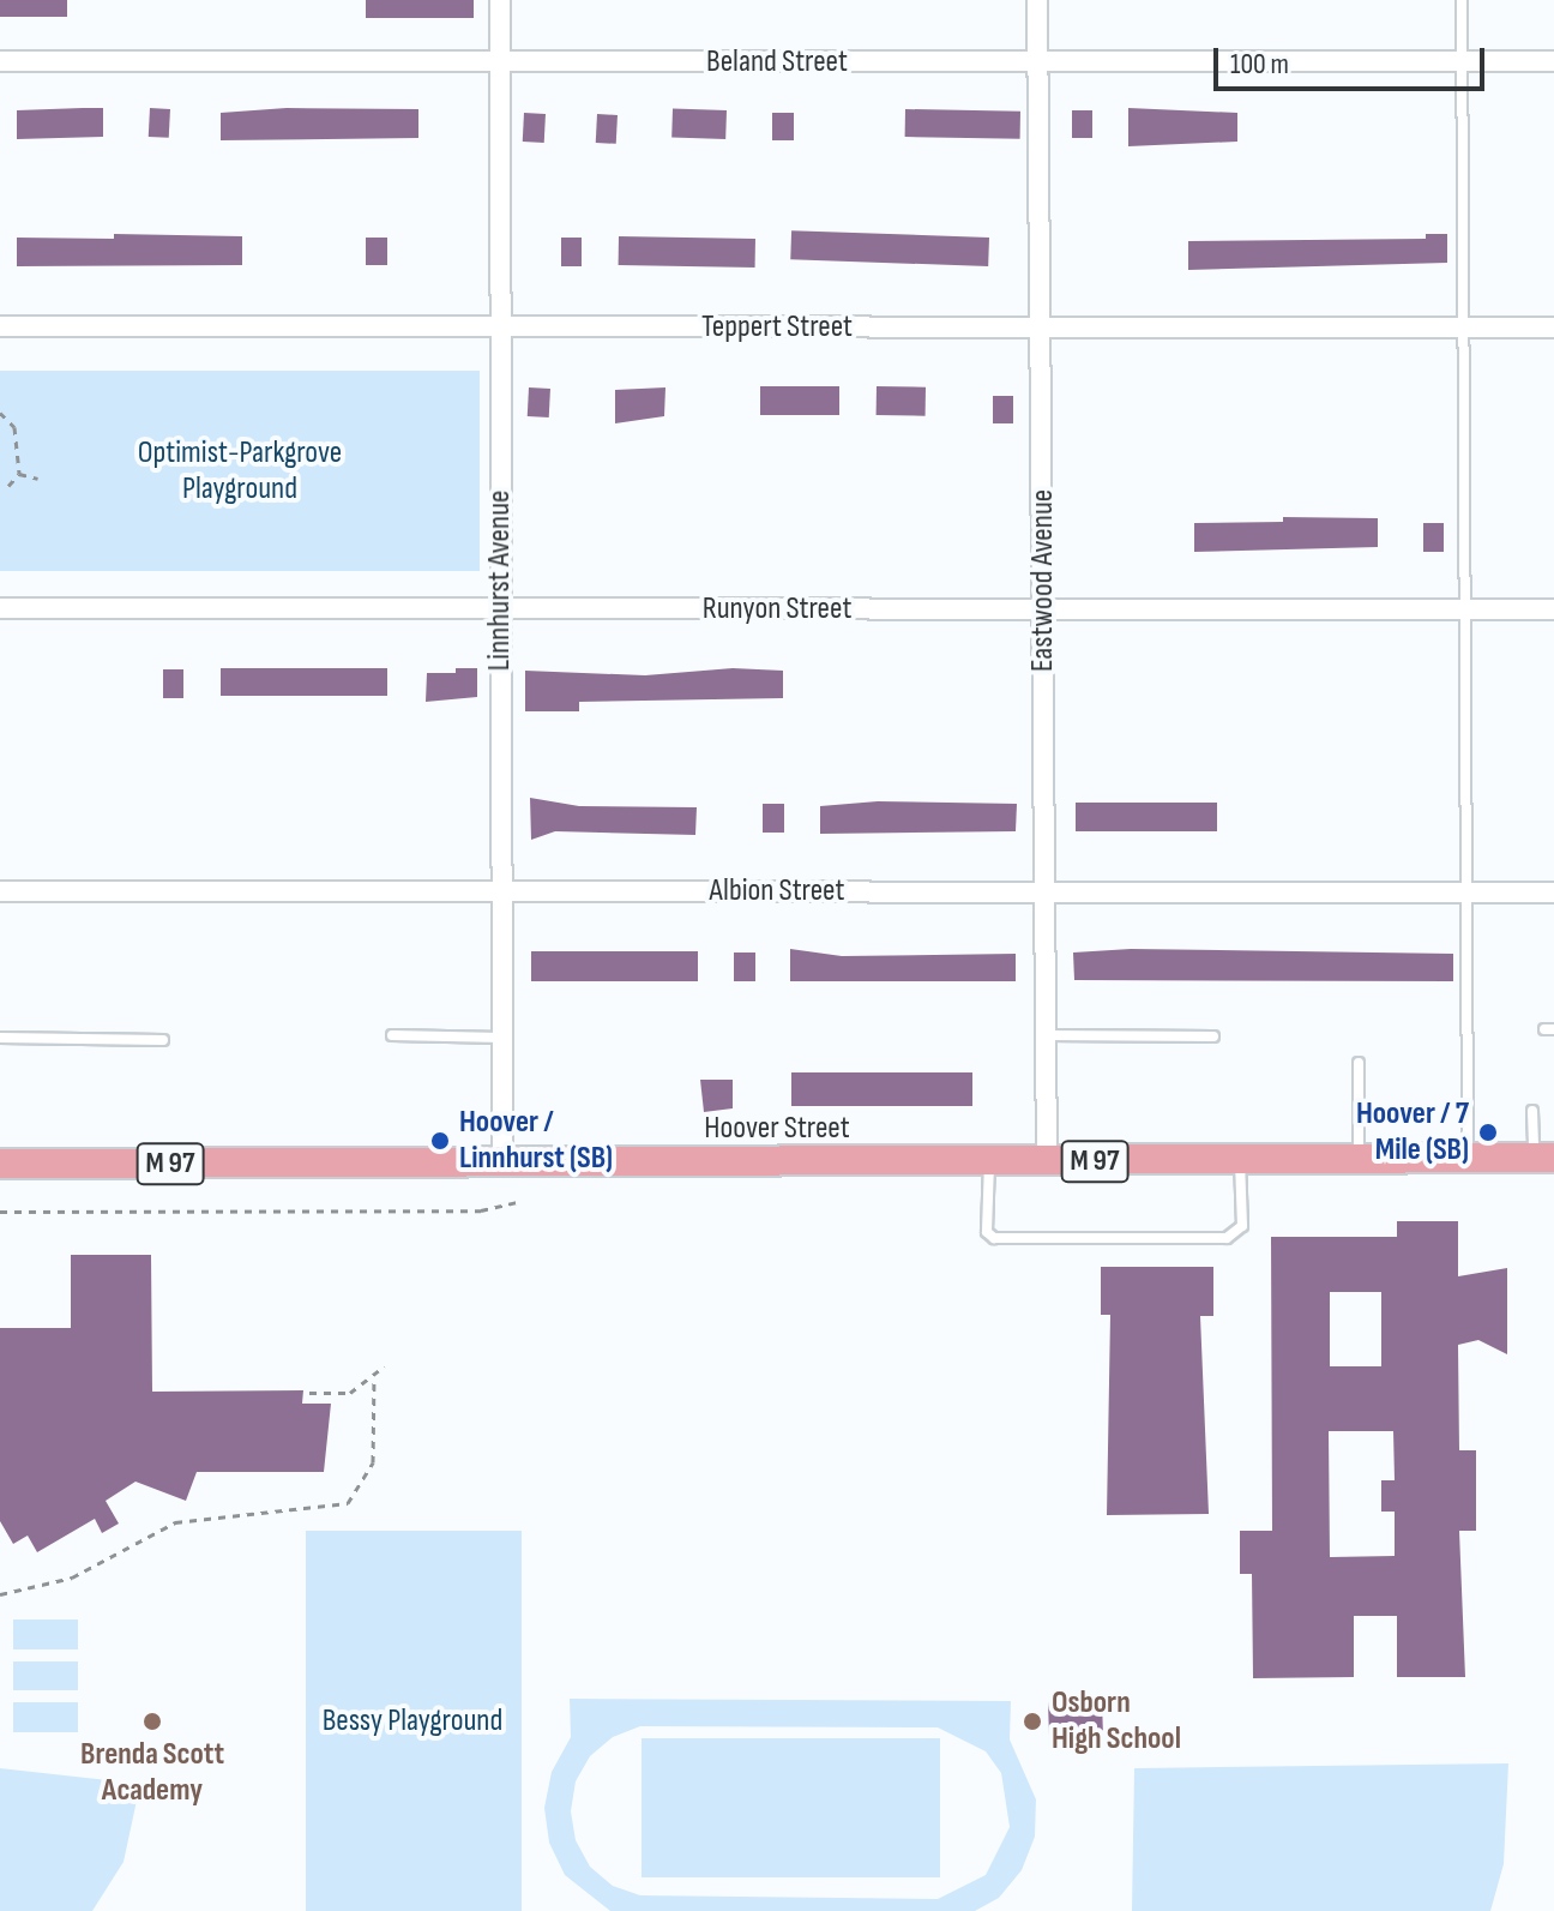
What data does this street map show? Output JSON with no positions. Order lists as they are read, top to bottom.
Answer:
{
  "streets": {
    "main road": ["Hoover Street", "M 97"],
    "street": [
      "Beland Street",
      "Teppert Street",
      "Linnhurst Avenue",
      "Eastwood Avenue",
      "Runyon Street",
      "Albion Street"
    ]
  },
  "crossings": [
    ["Beland Street", "Linnhurst Avenue"],
    ["Beland Street", "Eastwood Avenue"],
    ["Teppert Street", "Linnhurst Avenue"],
    ["Teppert Street", "Eastwood Avenue"],
    ["Linnhurst Avenue", "Runyon Street"],
    ["Linnhurst Avenue", "Albion Street"],
    ["Linnhurst Avenue", "Hoover Street"],
    ["Eastwood Avenue", "Runyon Street"],
    ["Eastwood Avenue", "Albion Street"],
    ["Eastwood Avenue", "Hoover Street"]
  ],
  "parks": ["Optimist-Parkgrove Playground", "Bessy Playground"],
  "places": [
    "Hoover / 7 Mile (SB)",
    "Hoover / Linnhurst (SB)",
    "Brenda Scott Academy",
    "Osborn High School"
  ],
  "scale_bar": "100 m"
}
